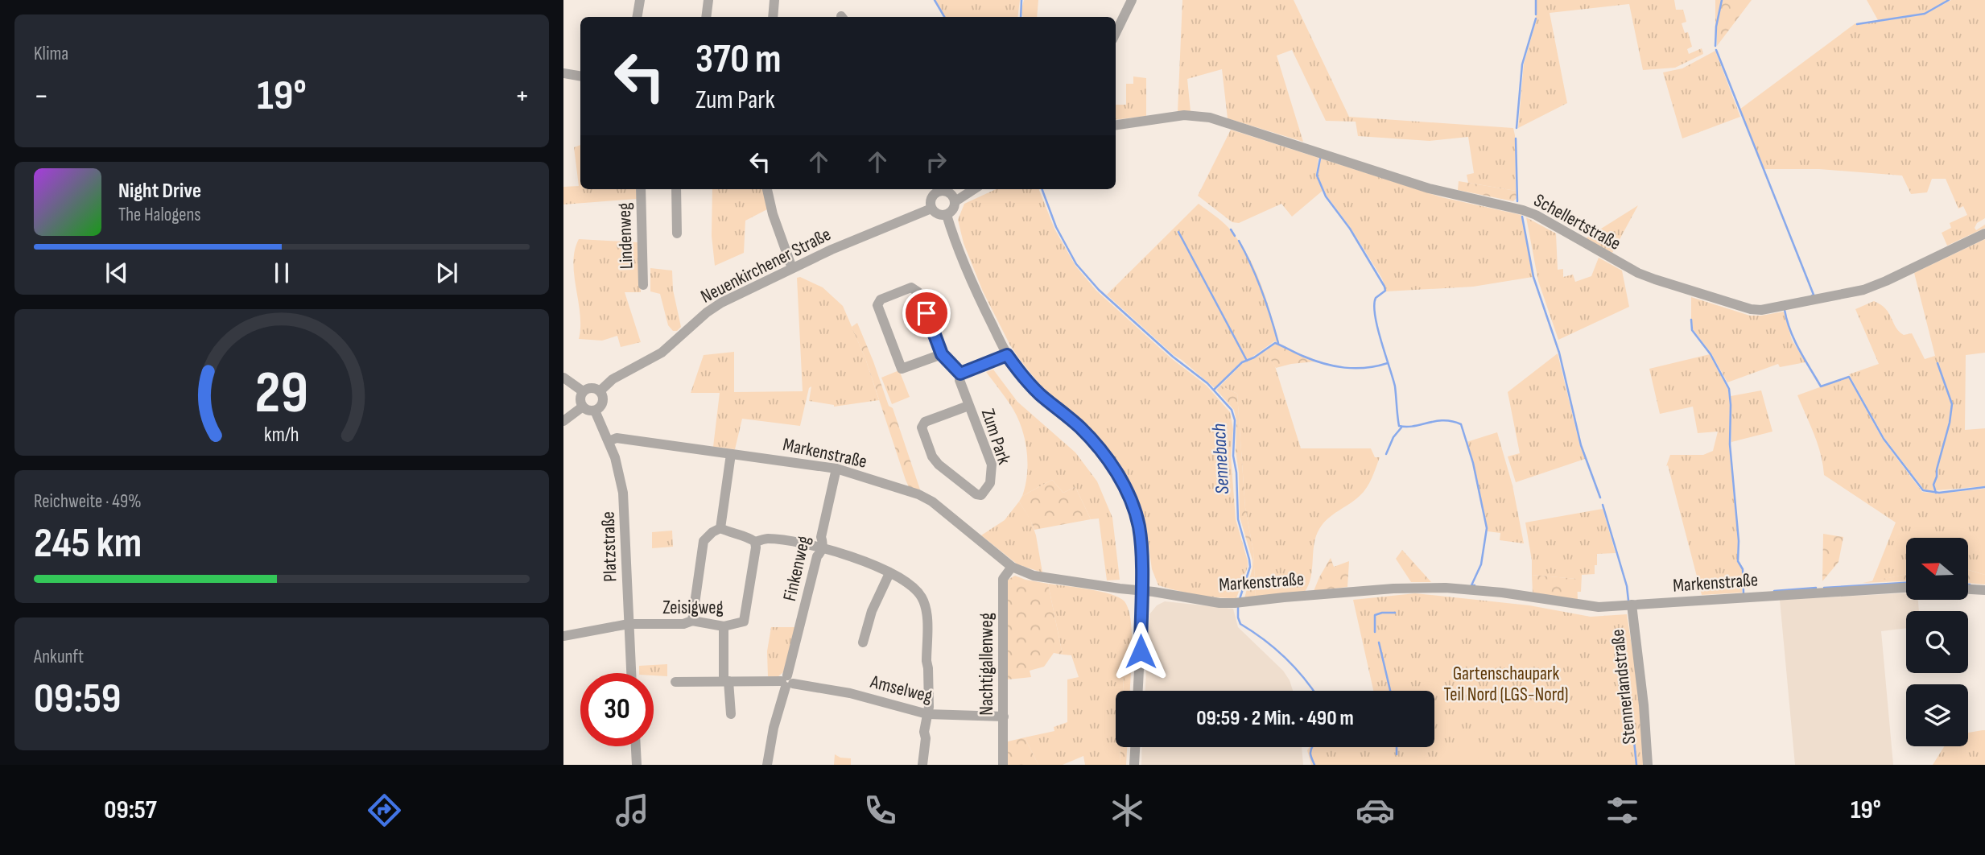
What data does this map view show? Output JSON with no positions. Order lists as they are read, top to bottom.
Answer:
{
  "streets": {
    "street": [
      "Schellertstraße",
      "Lindenweg",
      "Neuenkirchener Straße",
      "Zum Park",
      "Markenstraße",
      "Platzstraße",
      "Finkenweg",
      "Zeisigweg",
      "Nachtigallenweg",
      "Stennerlandstraße",
      "Amselweg"
    ]
  },
  "crossings": [
    ["Neuenkirchener Straße", "Platzstraße"],
    ["Markenstraße", "Platzstraße"],
    ["Markenstraße", "Finkenweg"],
    ["Markenstraße", "Nachtigallenweg"],
    ["Markenstraße", "Stennerlandstraße"],
    ["Platzstraße", "Zeisigweg"],
    ["Finkenweg", "Amselweg"],
    ["Nachtigallenweg", "Amselweg"]
  ],
  "water": ["Sennebach"],
  "parks": ["Gartenschaupark Teil Nord (LGS-Nord)"],
  "north": "left",
  "page": {
    "tile": [
      "Klima",
      ["Reichweite · 49%", "245 km"],
      ["Ankunft", "09:59"]
    ],
    "turn": ["370 m", "Zum Park"],
    "heat": ["−", "19°", "+"],
    "song": ["Night Drive", "The Halogens"],
    "limit": "30",
    "trip": "09:59 · 2 Min. · 490 m",
    "tabs": ["09:57", "19°"],
    "gauge": ["29", "km/h"]
  }
}
